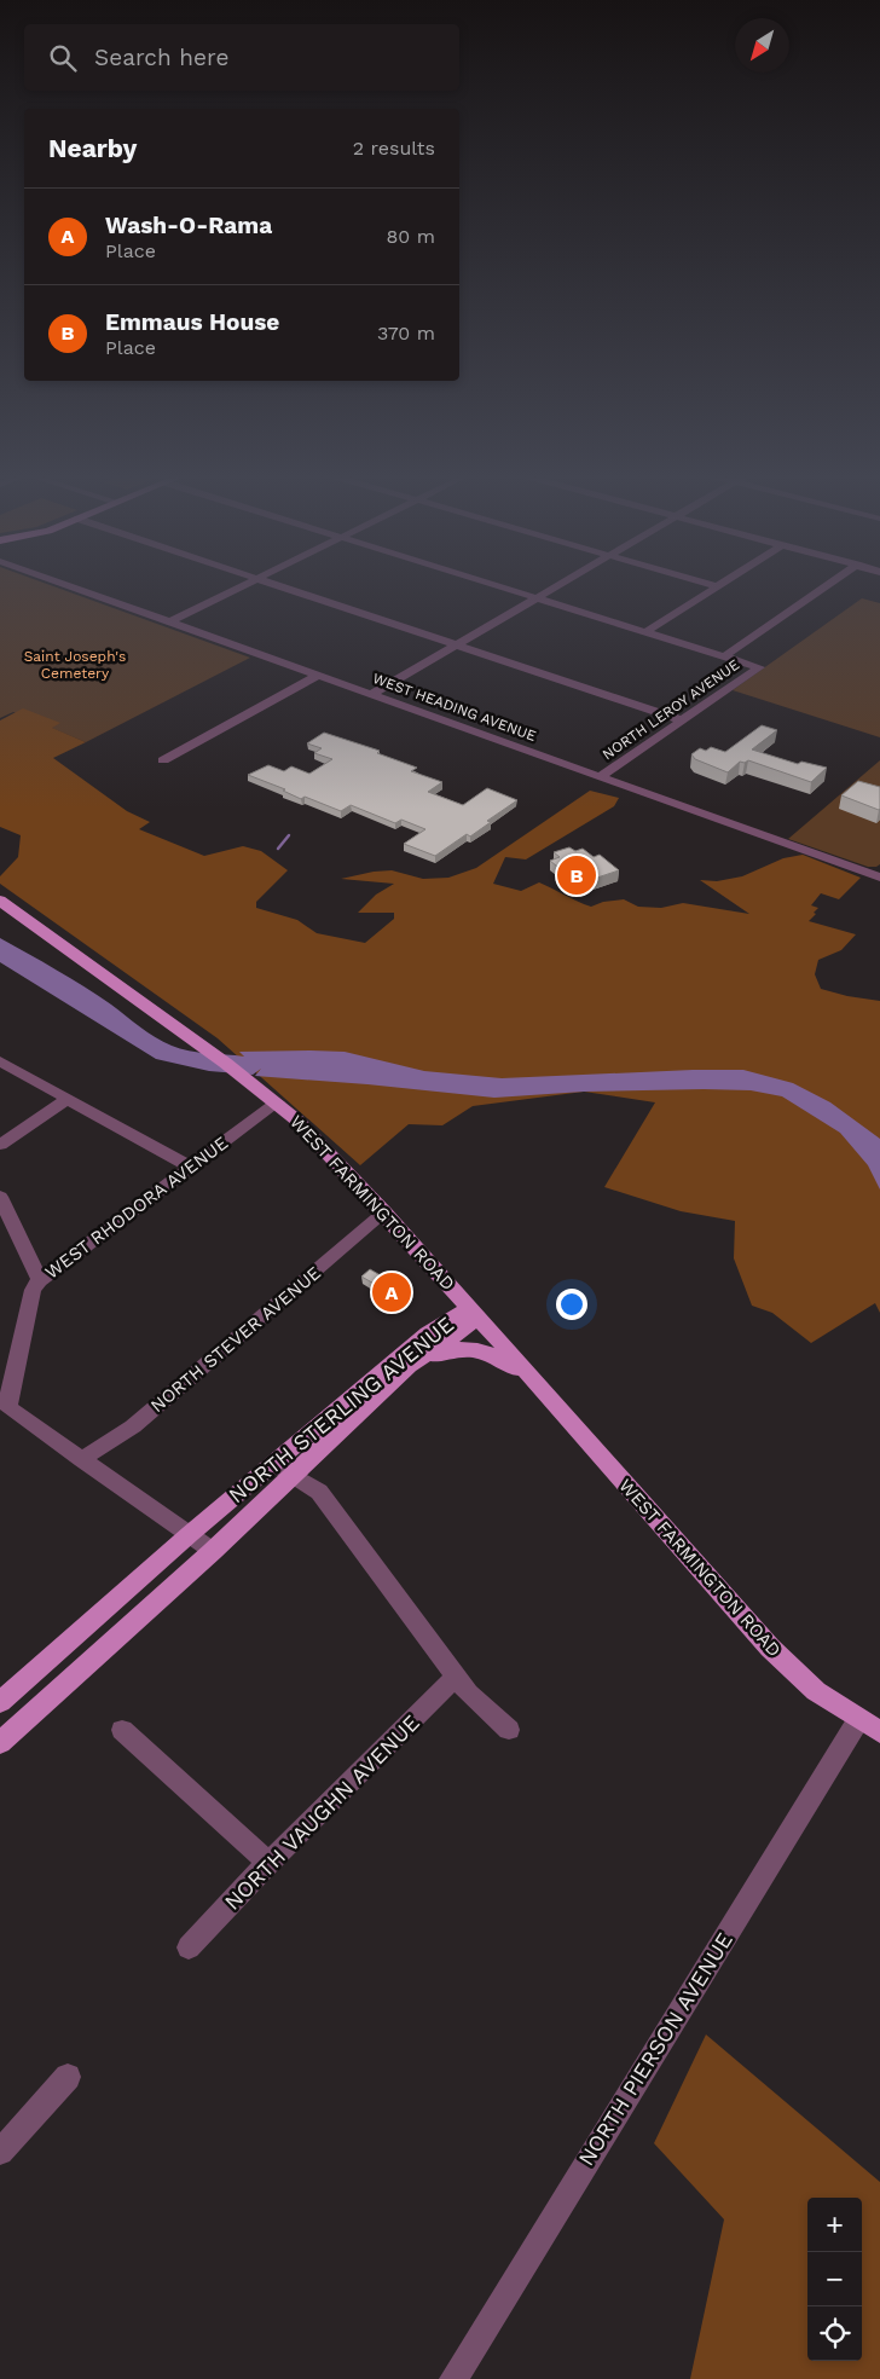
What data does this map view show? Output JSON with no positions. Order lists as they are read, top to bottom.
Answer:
{
  "streets": {
    "main road": ["WEST FARMINGTON ROAD", "NORTH STERLING AVENUE"],
    "street": [
      "WEST HEADING AVENUE",
      "NORTH LEROY AVENUE",
      "WEST RHODORA AVENUE",
      "NORTH STEVER AVENUE",
      "NORTH VAUGHN AVENUE",
      "NORTH PIERSON AVENUE"
    ]
  },
  "crossings": [
    ["WEST HEADING AVENUE", "NORTH LEROY AVENUE"],
    ["WEST FARMINGTON ROAD", "WEST RHODORA AVENUE"],
    ["WEST FARMINGTON ROAD", "NORTH STEVER AVENUE"],
    ["WEST FARMINGTON ROAD", "NORTH STERLING AVENUE"],
    ["WEST FARMINGTON ROAD", "NORTH PIERSON AVENUE"],
    ["WEST RHODORA AVENUE", "NORTH STEVER AVENUE"],
    ["WEST RHODORA AVENUE", "NORTH STERLING AVENUE"]
  ],
  "parks": ["Saint Joseph's Cemetery"],
  "north": "bottom left",
  "page": {
    "search": "Search here",
    "heading": ["Nearby", "2 results"],
    "list": [
      {
        "mark": "A",
        "name": "Wash-O-Rama",
        "note": "Place",
        "value": "80 m"
      },
      {
        "mark": "B",
        "name": "Emmaus House",
        "note": "Place",
        "value": "370 m"
      }
    ],
    "pins": ["B", "A"],
    "map_buttons": ["+", "−"]
  }
}
